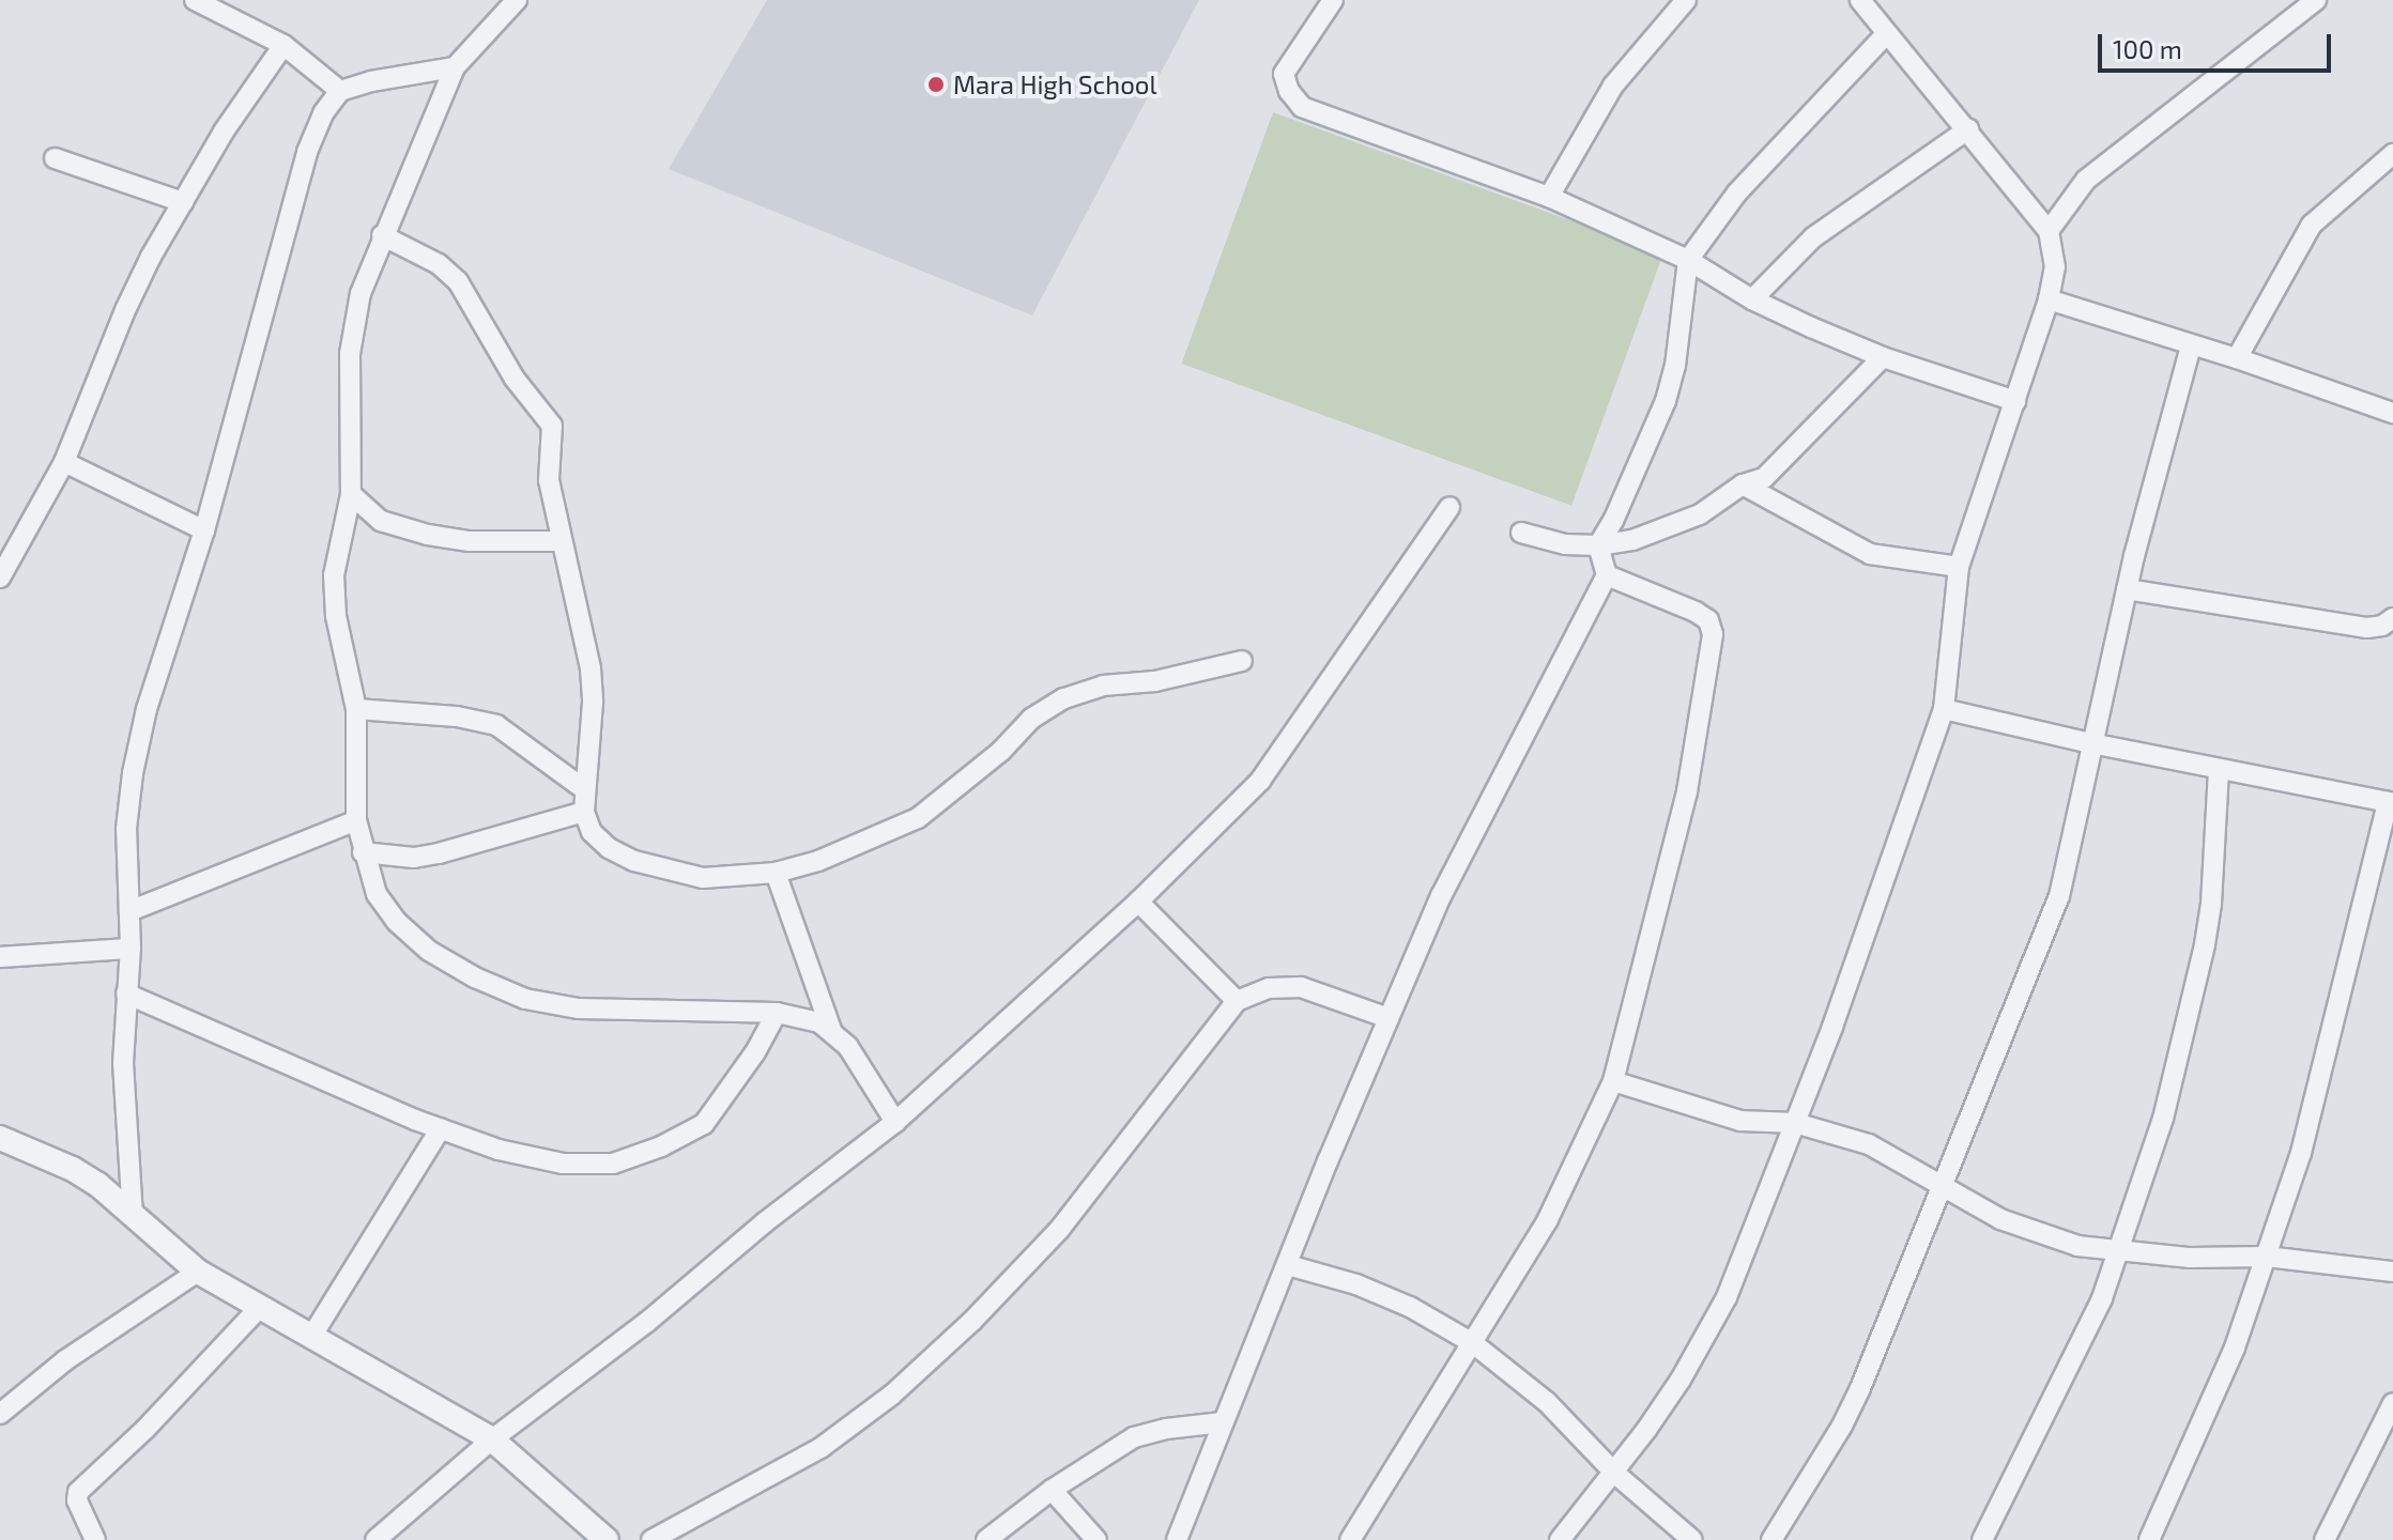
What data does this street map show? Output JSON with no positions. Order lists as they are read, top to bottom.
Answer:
{
  "places": ["Mara High School"],
  "scale_bar": "100 m"
}
